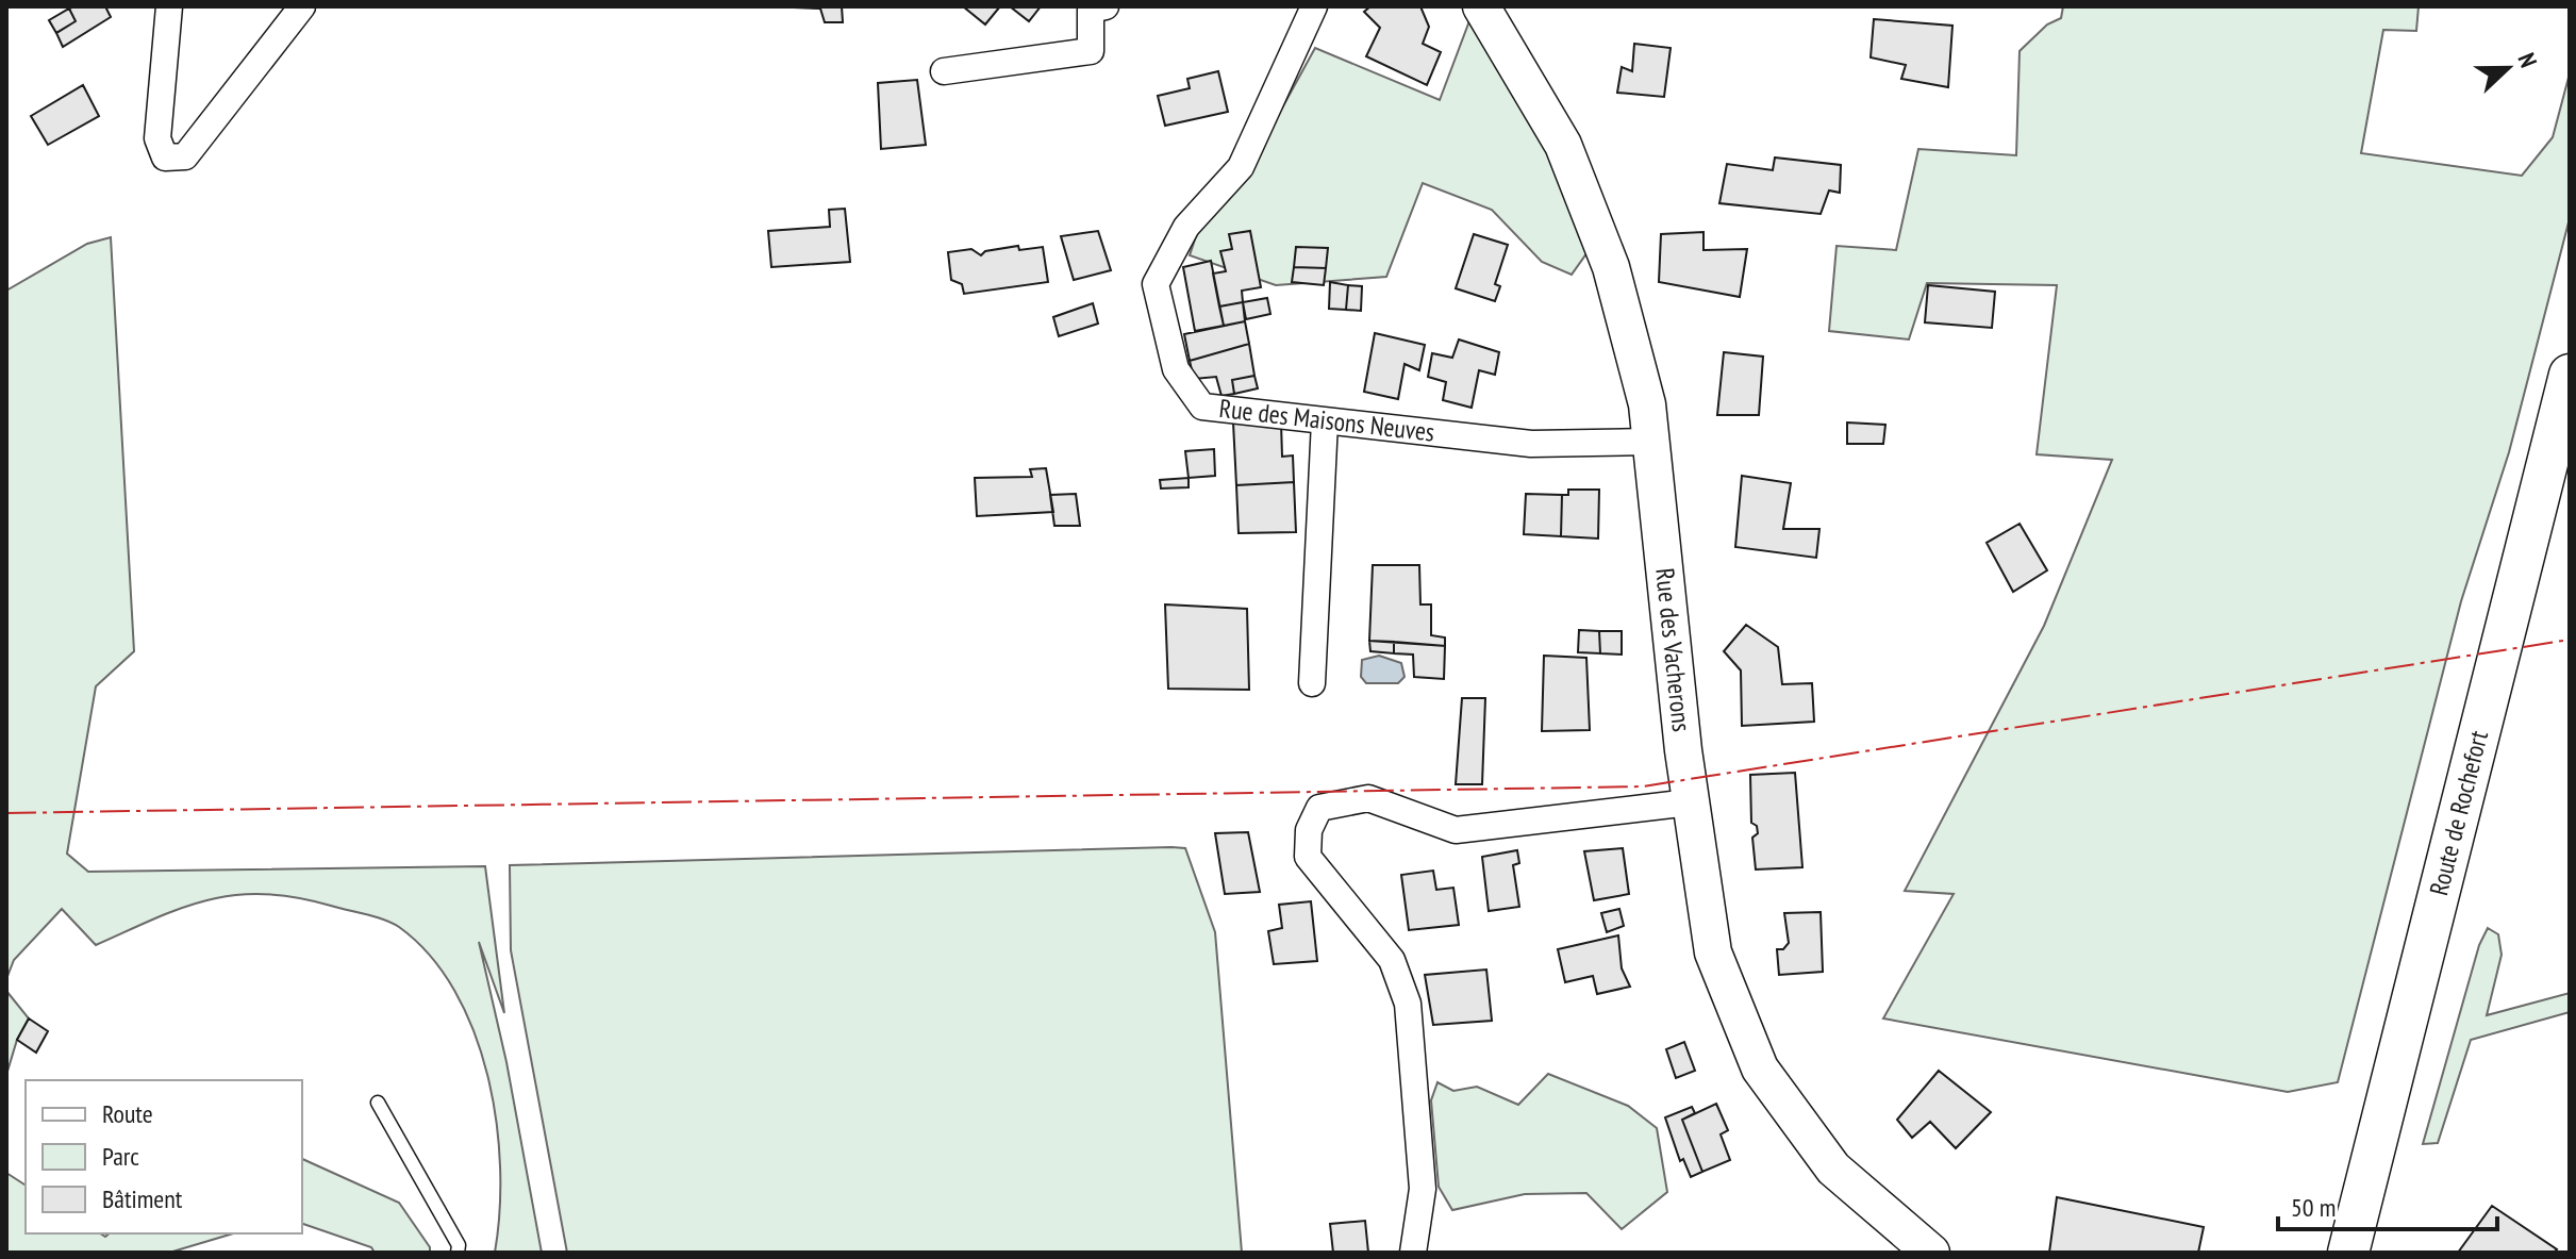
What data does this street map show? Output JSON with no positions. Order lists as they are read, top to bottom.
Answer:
{
  "streets": {
    "main road": ["Route de Rochefort"],
    "street": ["Rue des Maisons Neuves", "Rue des Vacherons"]
  },
  "crossings": [
    ["Rue des Maisons Neuves", "Rue des Vacherons"]
  ],
  "legend": ["Route", "Parc", "Bâtiment"],
  "scale_bar": "50 m",
  "north": "right"
}
